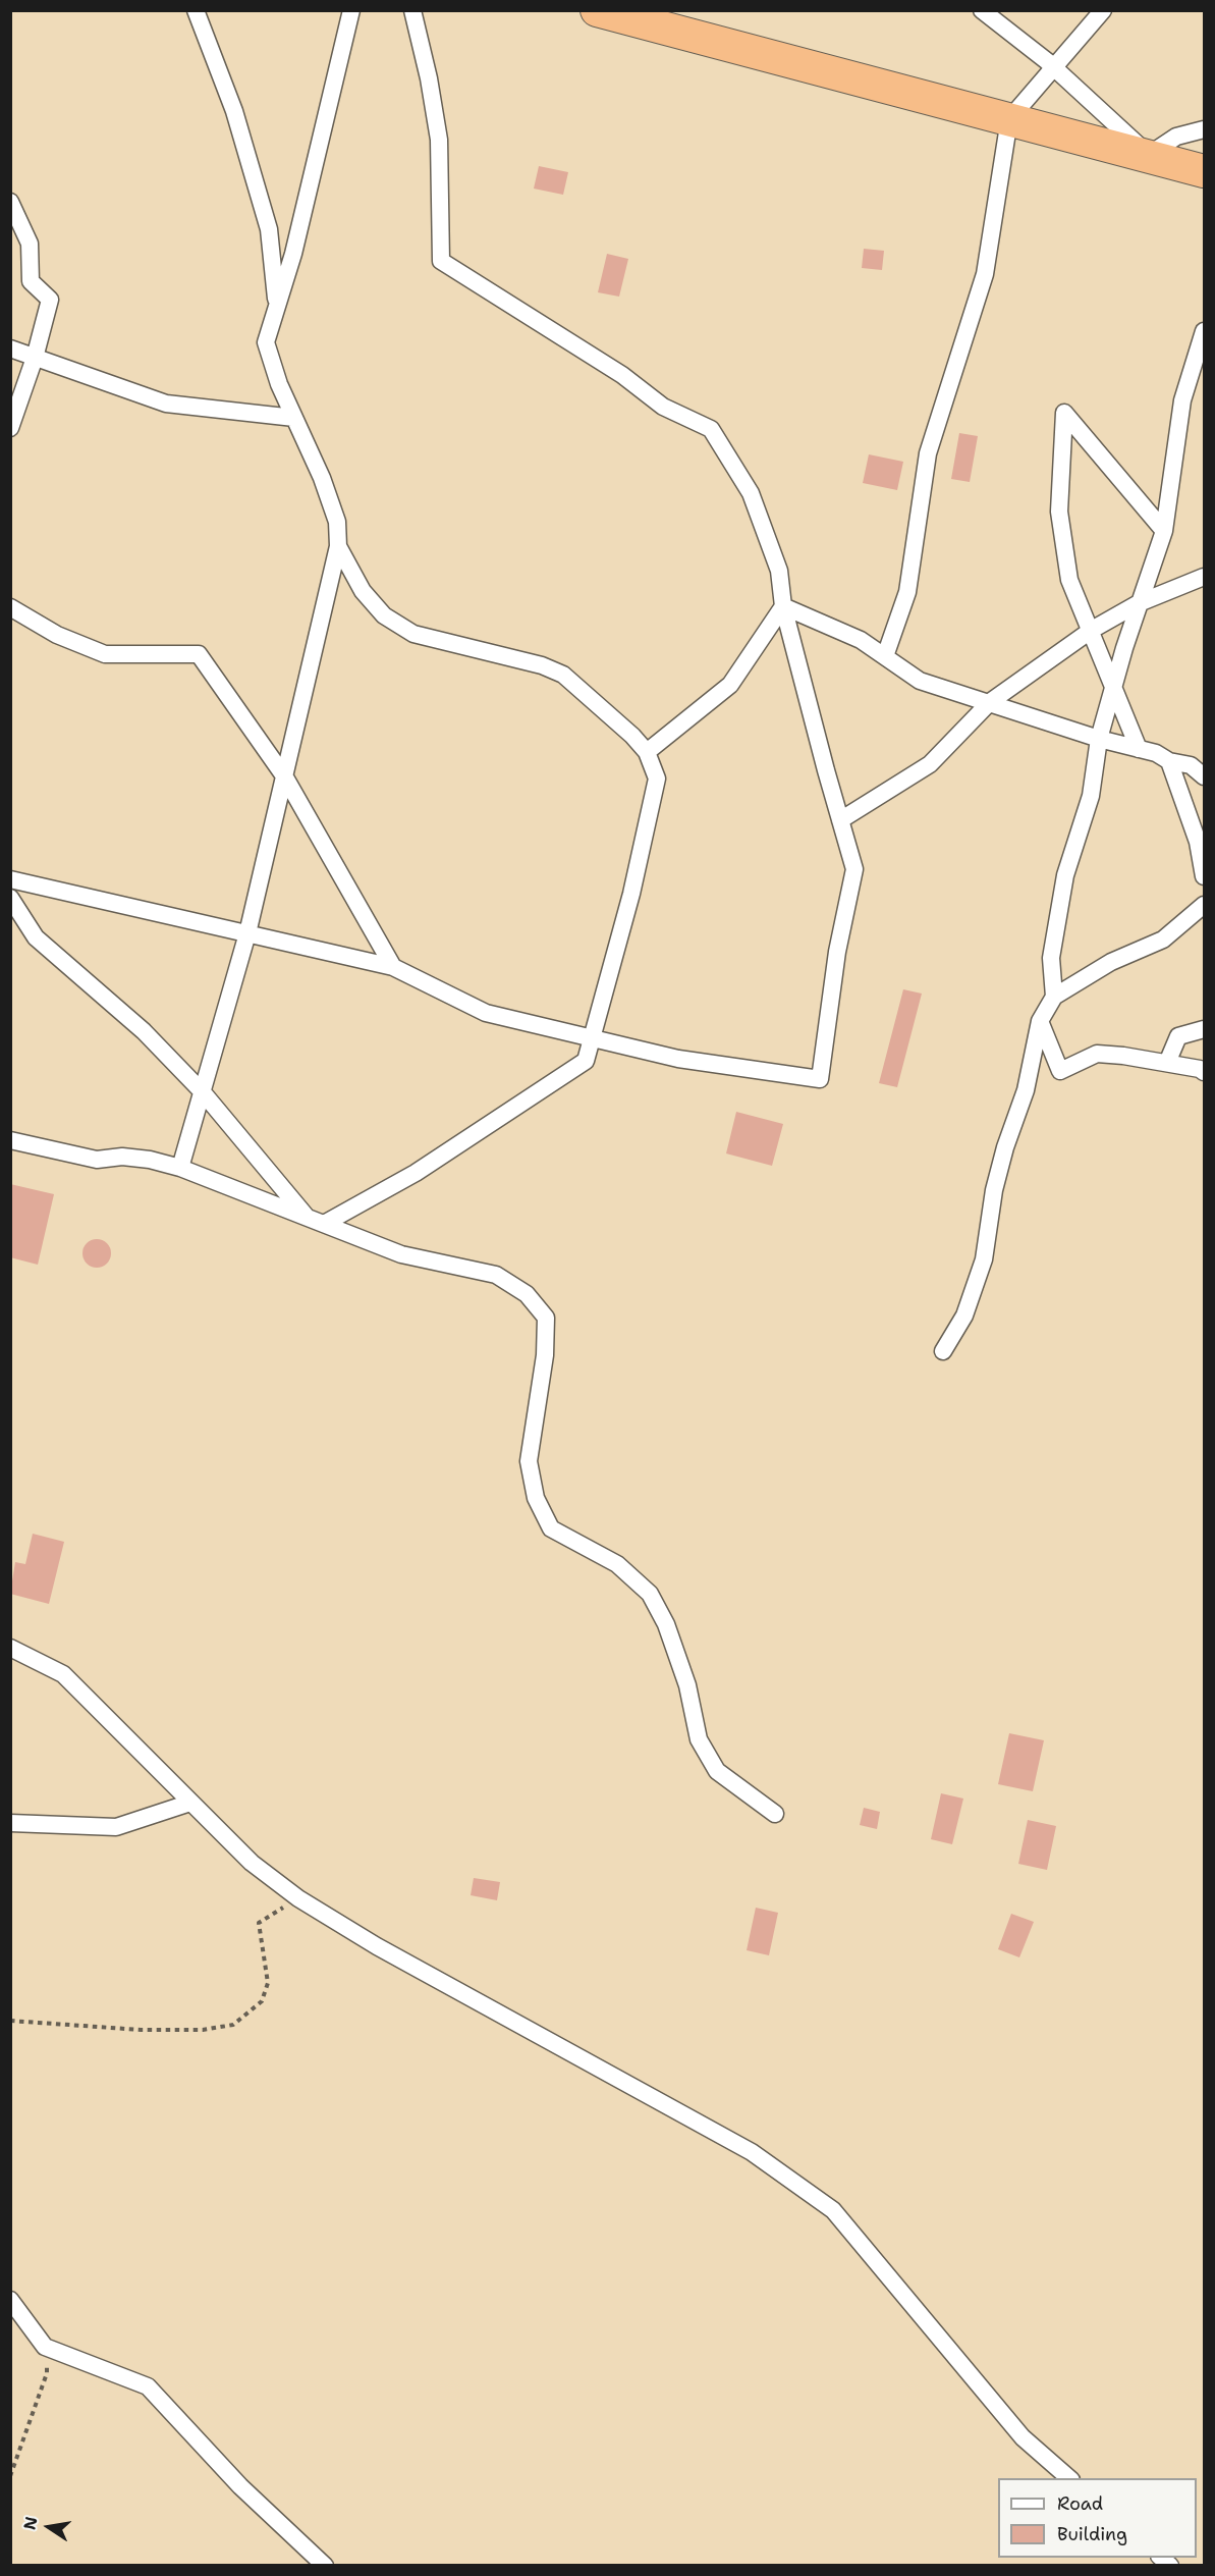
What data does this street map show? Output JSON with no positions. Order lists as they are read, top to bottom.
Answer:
{
  "legend": ["Road", "Building"],
  "north": "left"
}
